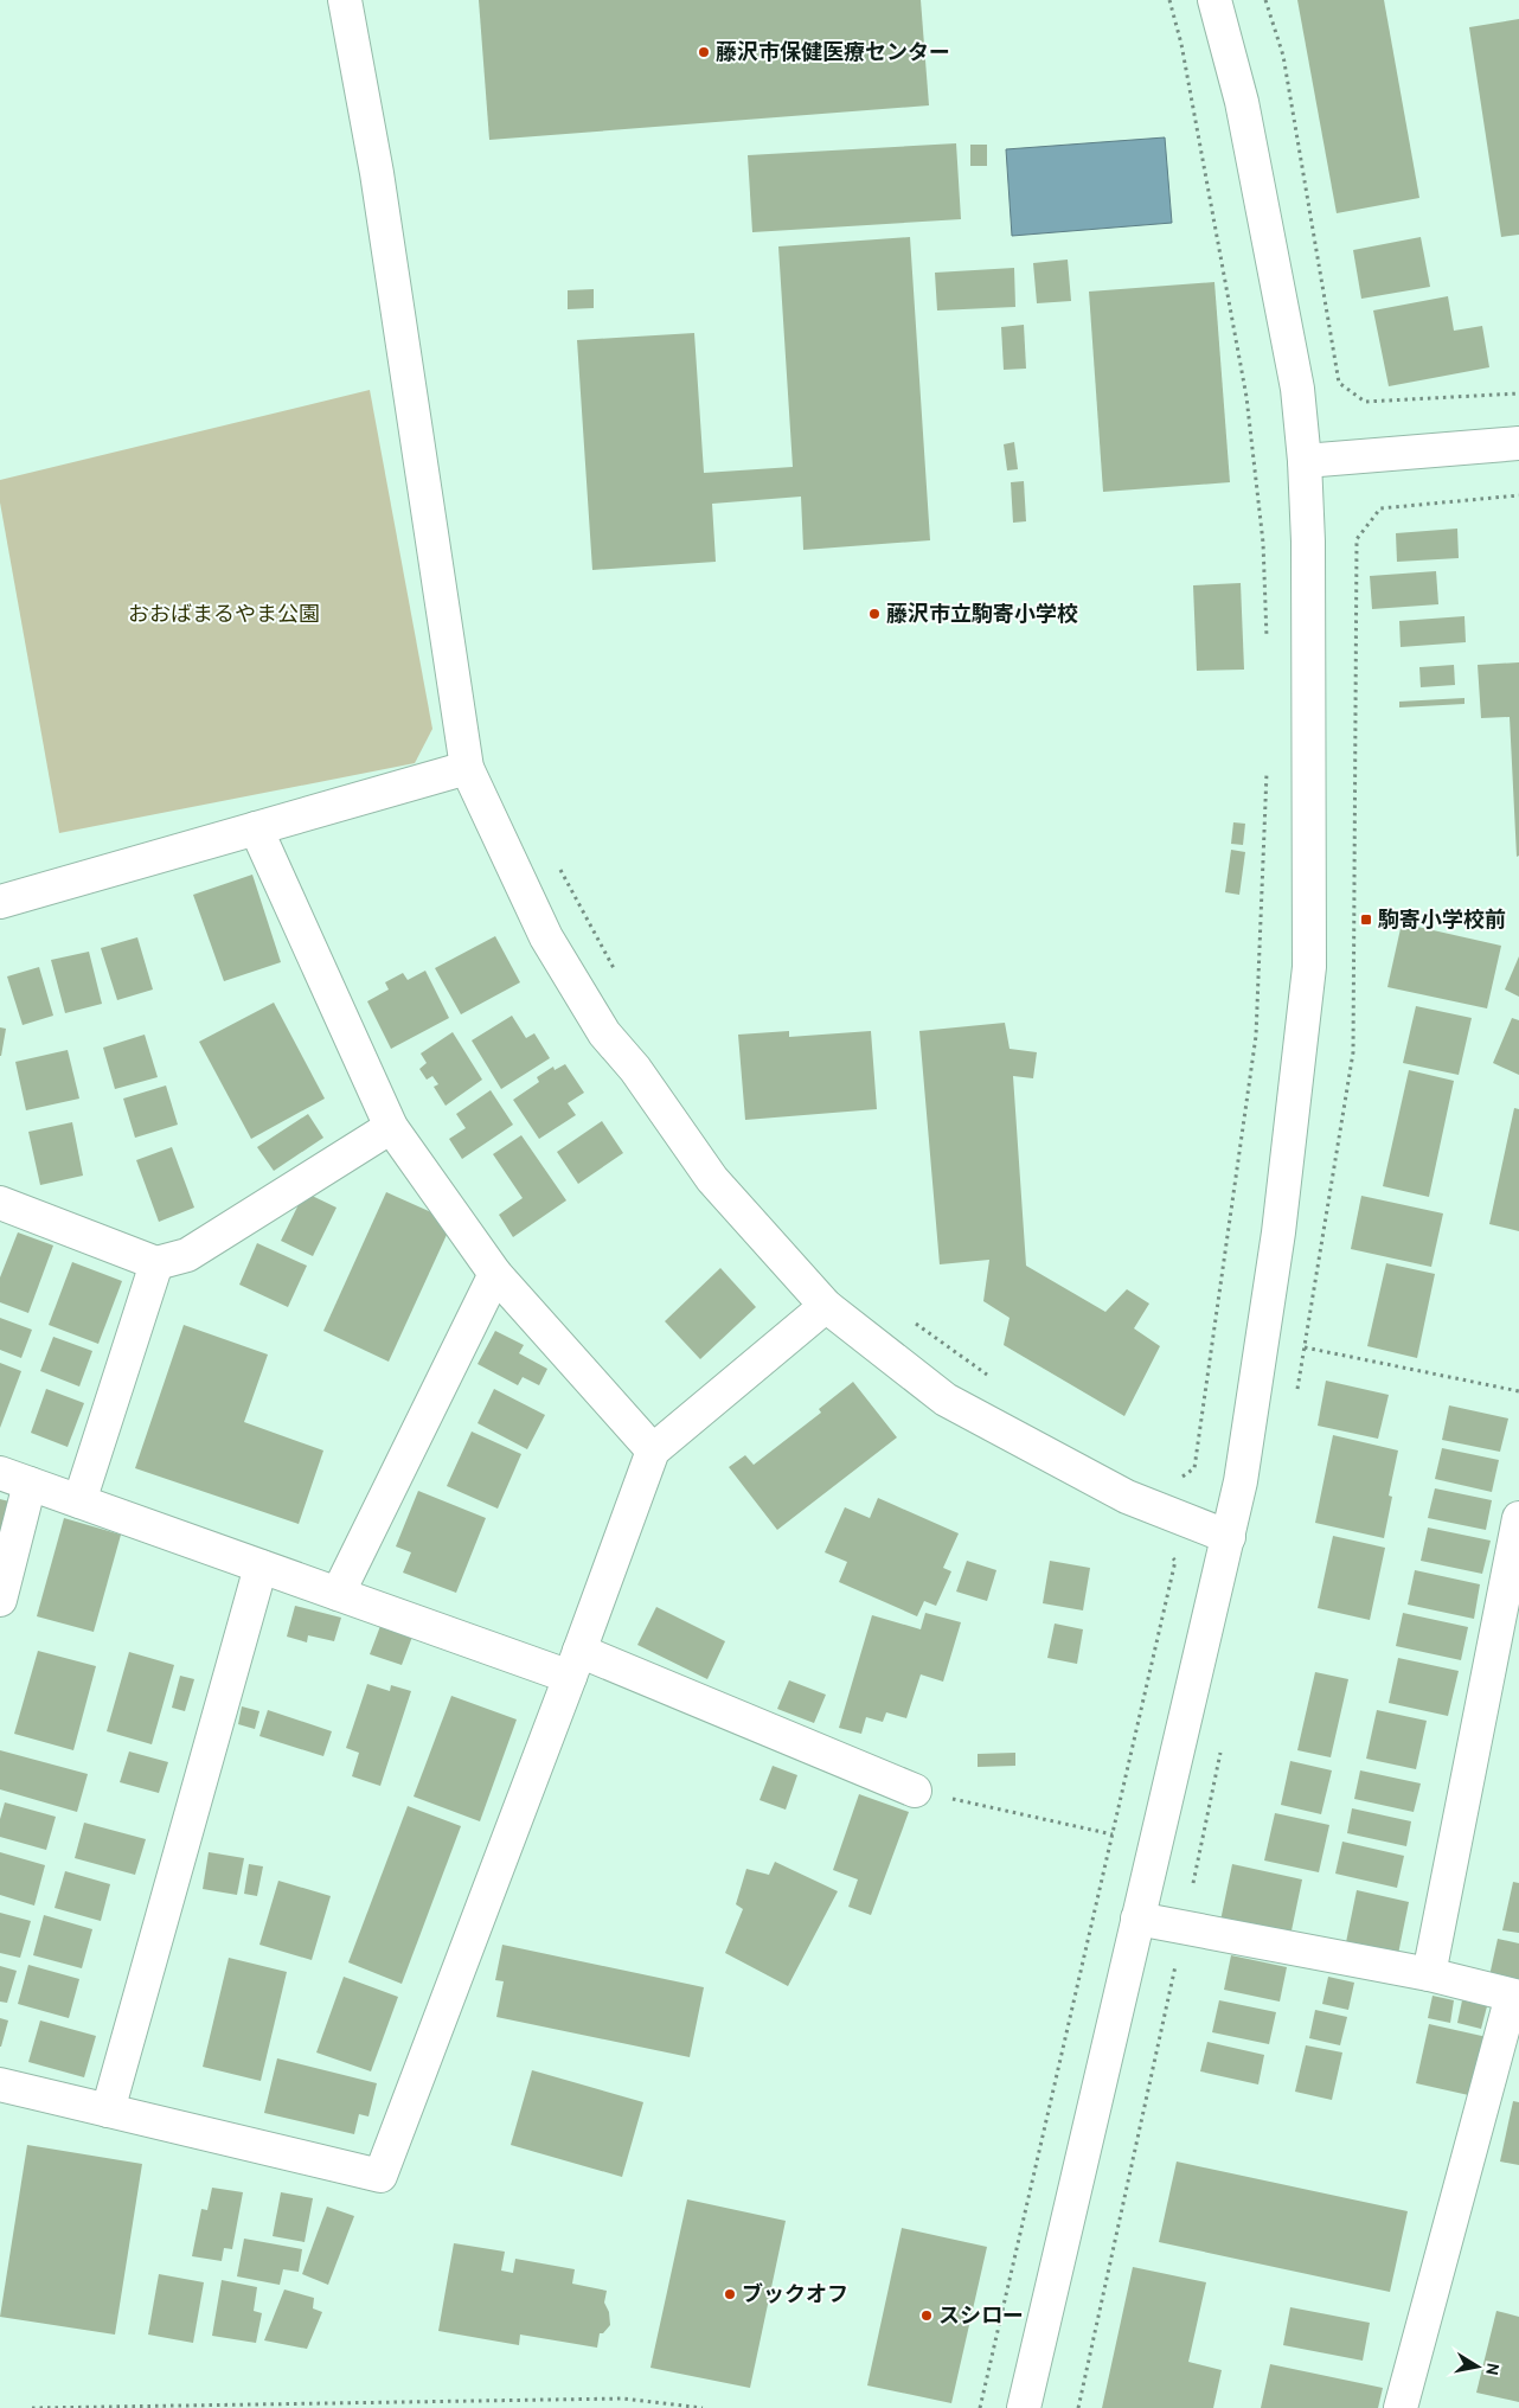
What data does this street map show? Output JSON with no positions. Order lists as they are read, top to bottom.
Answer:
{
  "parks": ["おおばまるやま公園"],
  "places": {
    "other": [
      "藤沢市保健医療センター",
      "藤沢市立駒寄小学校",
      "ブックオフ",
      "スシロー"
    ],
    "transit": ["駒寄小学校前"]
  },
  "north": "right"
}
